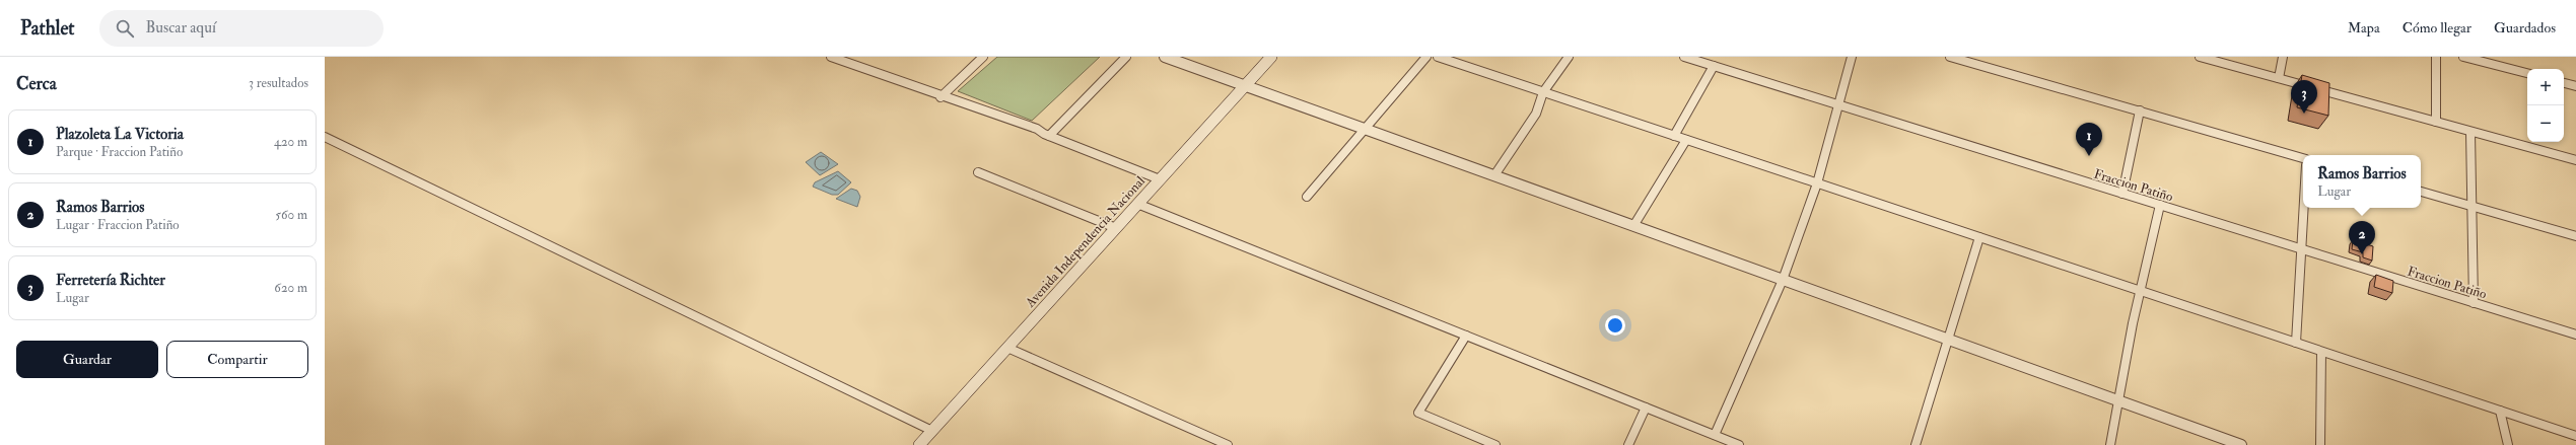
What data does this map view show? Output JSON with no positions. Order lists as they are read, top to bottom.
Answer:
{
  "streets": {
    "main road": ["Avenida Independencia Nacional"],
    "street": ["Fraccion Patiño"]
  },
  "page": {
    "header": "Pathlet",
    "search": "Buscar aquí",
    "nav": ["Mapa", "Cómo llegar", "Guardados"],
    "heading": ["Cerca", "3 resultados"],
    "map_buttons": ["+", "−"],
    "pins": ["3", "1", "2"],
    "list": [
      {
        "mark": "1",
        "name": "Plazoleta La Victoria",
        "note": "Parque · Fraccion Patiño",
        "value": "420 m"
      },
      {
        "mark": "2",
        "name": "Ramos Barrios",
        "note": "Lugar · Fraccion Patiño",
        "value": "560 m"
      },
      {
        "mark": "3",
        "name": "Ferretería Richter",
        "note": "Lugar",
        "value": "620 m"
      }
    ],
    "popup": ["Ramos Barrios", "Lugar"],
    "buttons": ["Guardar", "Compartir"]
  }
}
